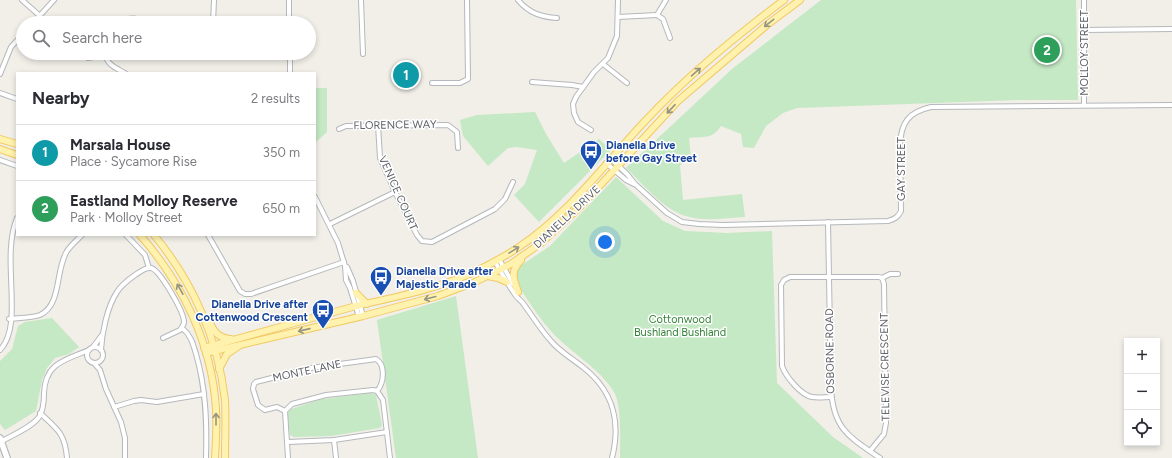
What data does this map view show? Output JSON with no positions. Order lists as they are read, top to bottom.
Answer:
{
  "streets": {
    "main road": ["DIANELLA DRIVE"],
    "street": [
      "MOLLOY STREET",
      "FLORENCE WAY",
      "GAY STREET",
      "VENICE COURT",
      "OSBORNE ROAD",
      "TELEVISE CRESCENT",
      "MONTE LANE"
    ]
  },
  "crossings": [
    ["MOLLOY STREET", "GAY STREET"],
    ["FLORENCE WAY", "VENICE COURT"],
    ["GAY STREET", "DIANELLA DRIVE"],
    ["GAY STREET", "OSBORNE ROAD"],
    ["OSBORNE ROAD", "TELEVISE CRESCENT"]
  ],
  "parks": ["Cottonwood Bushland Bushland"],
  "places": {
    "bus stop": ["Dianella Drive before Gay Street", "Dianella Drive after Majestic Parade", "Dianella Drive after Cottenwood Crescent"]
  },
  "page": {
    "search": "Search here",
    "pins": ["2", "1"],
    "heading": ["Nearby", "2 results"],
    "list": [
      {
        "mark": "1",
        "name": "Marsala House",
        "note": "Place · Sycamore Rise",
        "value": "350 m"
      },
      {
        "mark": "2",
        "name": "Eastland Molloy Reserve",
        "note": "Park · Molloy Street",
        "value": "650 m"
      }
    ],
    "map_buttons": ["+", "−"]
  }
}
